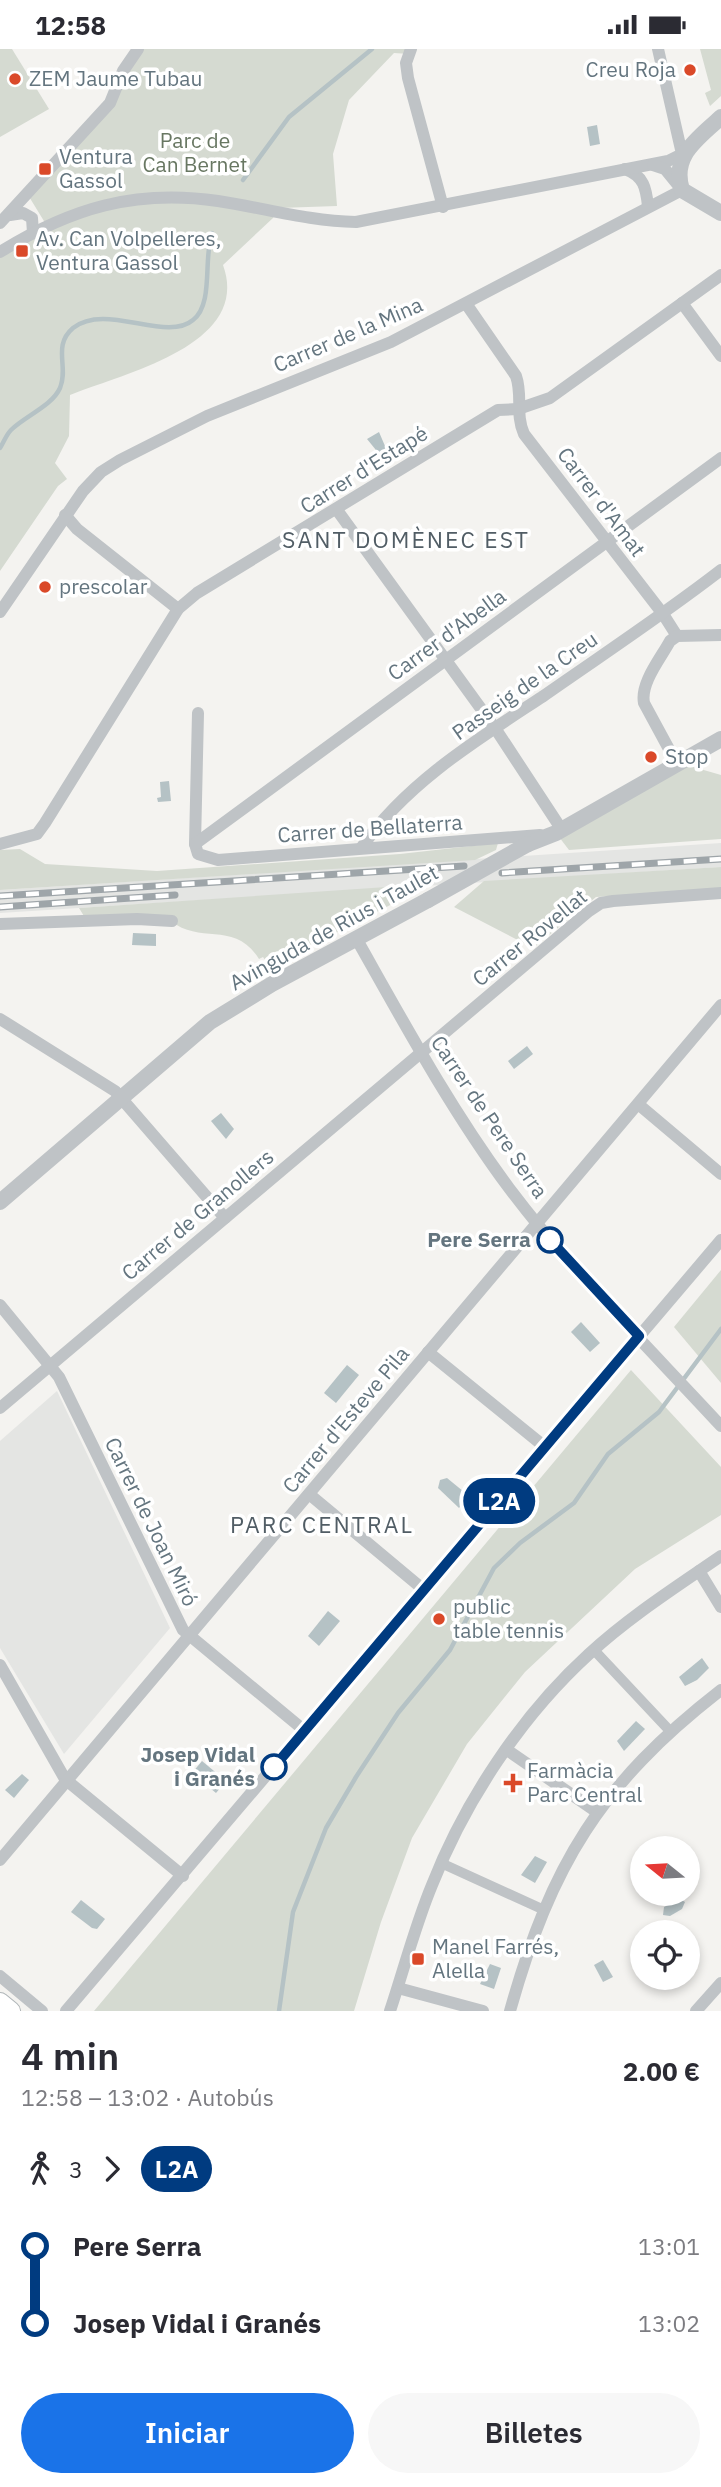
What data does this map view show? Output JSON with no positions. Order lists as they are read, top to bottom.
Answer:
{
  "streets": {
    "street": [
      "Carrer de la Mina",
      "Carrer d'Estapé",
      "Carrer d'Amat",
      "Carrer d'Abella",
      "Passeig de la Creu",
      "Carrer de Bellaterra",
      "Avinguda de Rius i Taulet",
      "Carrer Rovellat",
      "Carrer de Pere Serra",
      "Carrer de Granollers",
      "Carrer d'Esteve Pila",
      "Carrer de Joan Miró"
    ]
  },
  "crossings": [
    ["Carrer de la Mina", "Carrer d'Amat"],
    ["Carrer d'Estapé", "Carrer d'Amat"],
    ["Carrer d'Amat", "Carrer d'Abella"],
    ["Carrer d'Amat", "Passeig de la Creu"],
    ["Carrer d'Abella", "Carrer de Bellaterra"],
    ["Passeig de la Creu", "Carrer de Bellaterra"],
    ["Carrer de Bellaterra", "Avinguda de Rius i Taulet"],
    ["Avinguda de Rius i Taulet", "Carrer de Pere Serra"],
    ["Carrer Rovellat", "Carrer de Pere Serra"],
    ["Carrer Rovellat", "Carrer de Granollers"],
    ["Carrer de Pere Serra", "Carrer de Granollers"],
    ["Carrer de Pere Serra", "Carrer d'Esteve Pila"],
    ["Carrer de Granollers", "Carrer de Joan Miró"],
    ["Carrer d'Esteve Pila", "Carrer de Joan Miró"]
  ],
  "districts": ["SANT DOMÈNEC EST", "PARC CENTRAL"],
  "parks": ["Parc de Can Bernet"],
  "places": {
    "other": [
      "Creu Roja",
      "ZEM Jaume Tubau",
      "prescolar",
      "Stop",
      "Pere Serra",
      "public table tennis",
      "Josep Vidal i Granés"
    ],
    "transit": ["Ventura Gassol", "Av. Can Volpelleres, Ventura Gassol", "Manel Farrés, Alella"],
    "health": ["Farmàcia Parc Central"]
  },
  "lines": ["bus line L2A"],
  "north": "left",
  "page": {
    "status": "12:58",
    "on_map": "L2A",
    "heading": ["4 min", "12:58 – 13:02 · Autobús", "2.00 €"],
    "legs": ["3", "L2A"],
    "list": [
      {
        "name": "Pere Serra",
        "value": "13:01"
      },
      {
        "name": "Josep Vidal i Granés",
        "value": "13:02"
      }
    ],
    "buttons": ["Iniciar", "Billetes"]
  }
}
